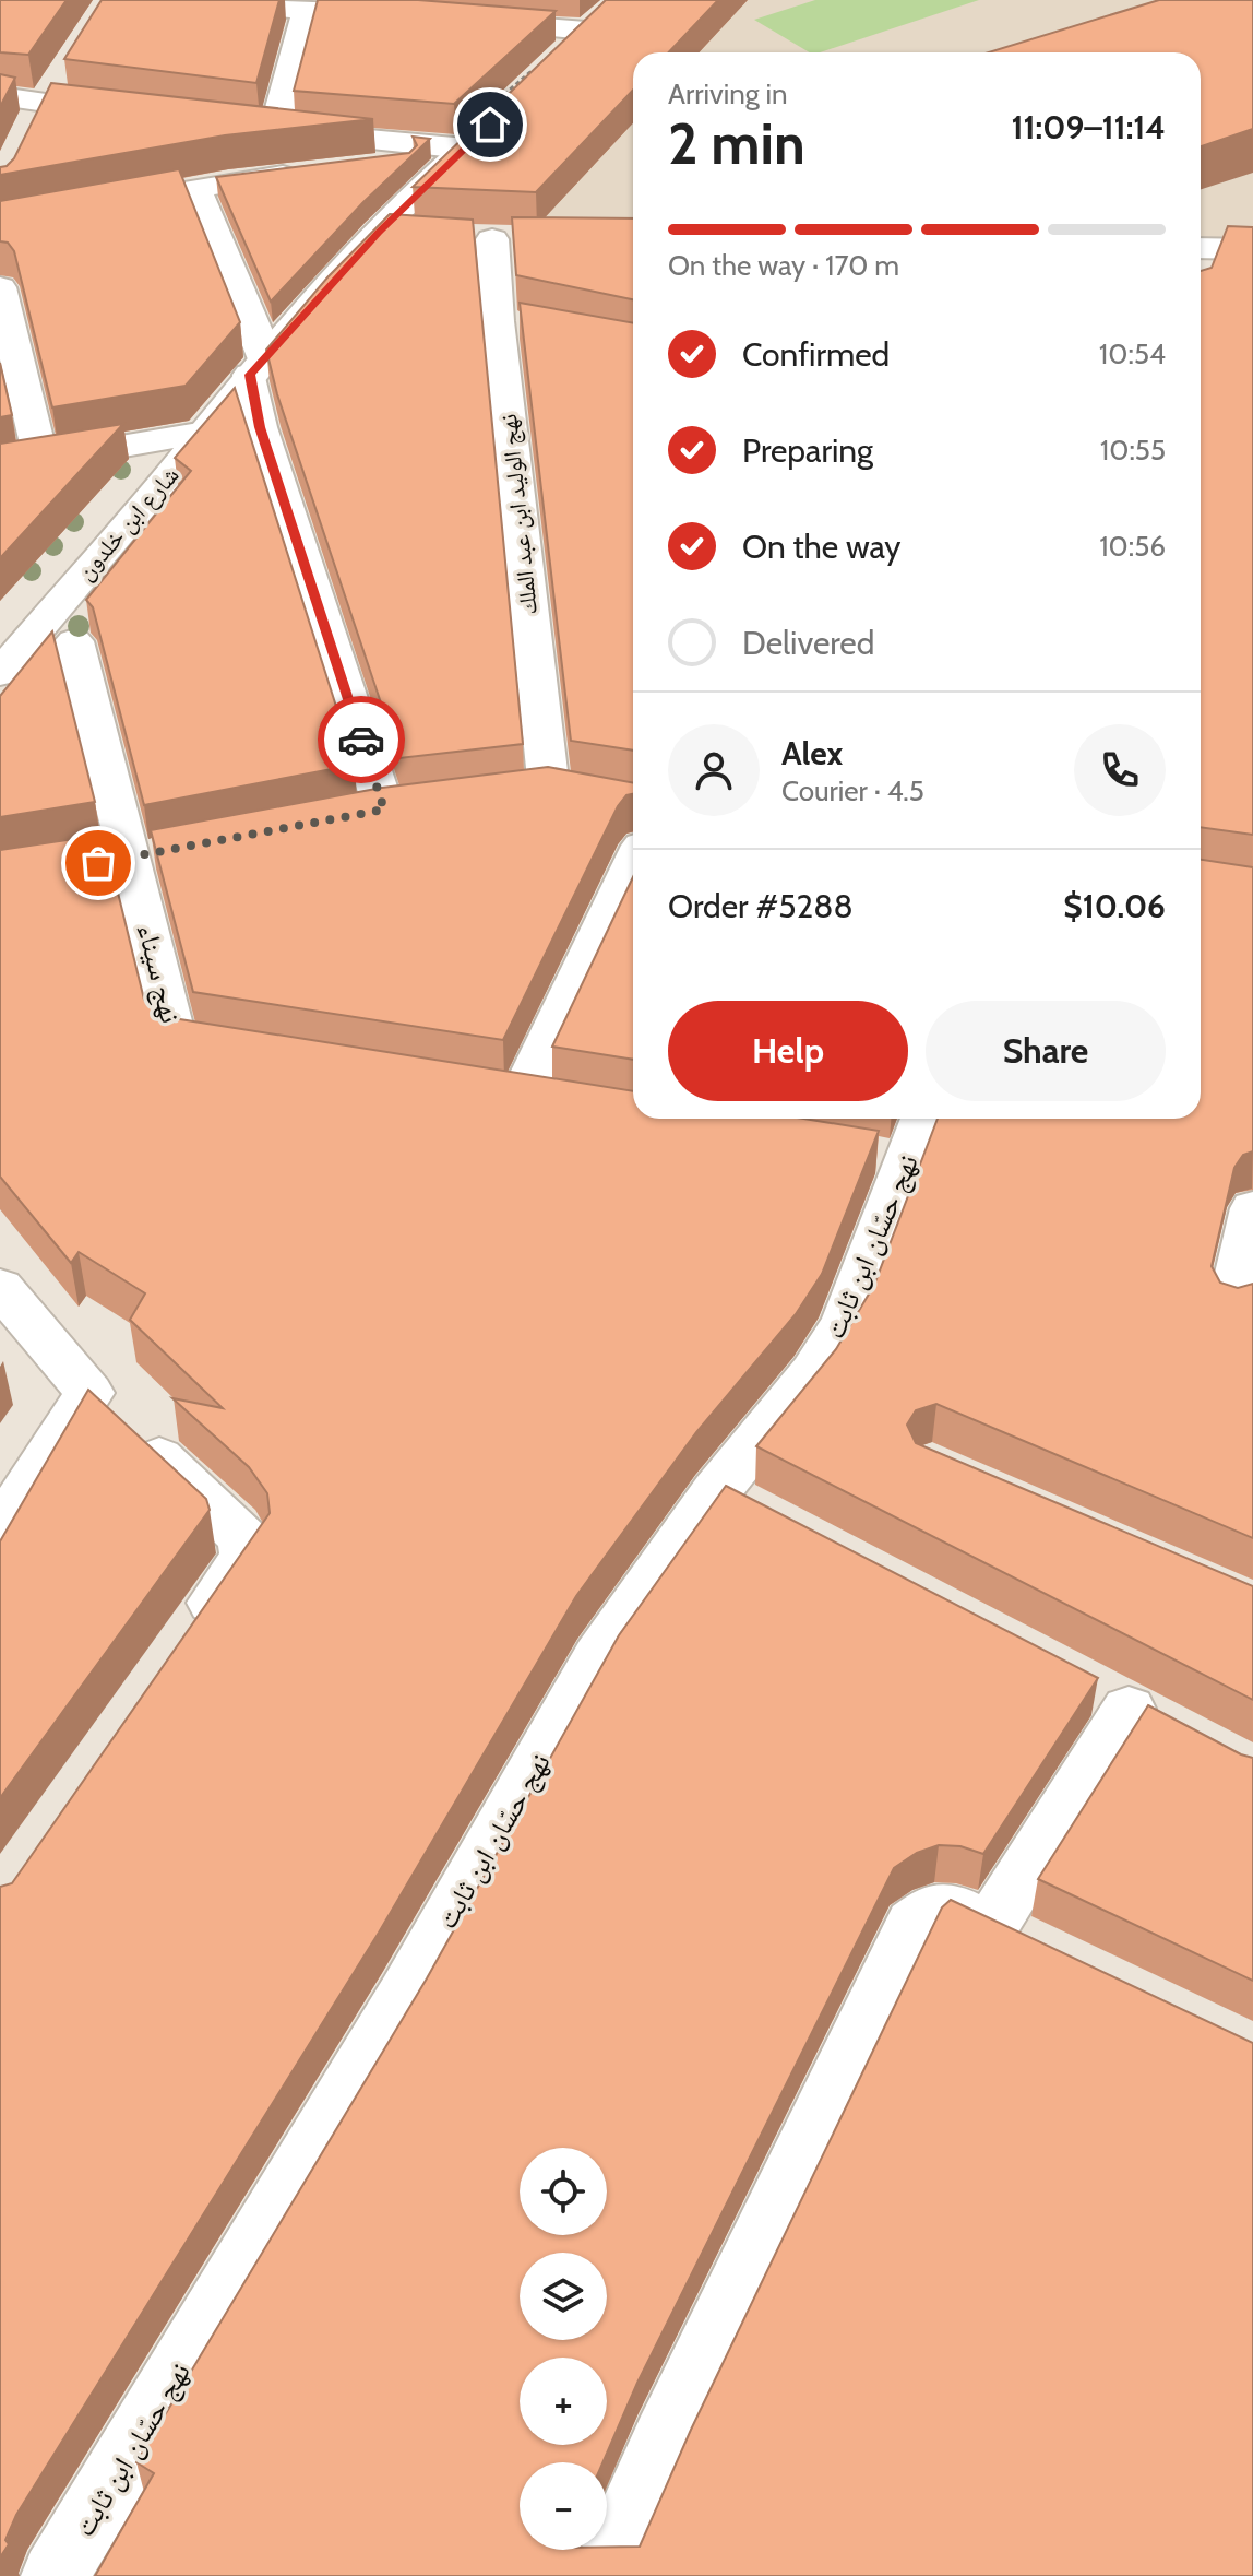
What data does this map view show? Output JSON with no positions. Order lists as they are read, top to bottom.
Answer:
{
  "streets": {
    "street": [
      "نهج الوليد ابن عبد الملك",
      "شارع ابن خلدون",
      "نهج سيناء",
      "نهج حسّان ابن ثابت"
    ]
  },
  "page": {
    "heading": ["2 min", "Arriving in", "11:09–11:14"],
    "panel": [
      "Alex",
      "Courier · 4.5",
      "Order #5288",
      "$10.06"
    ],
    "bar": "On the way · 170 m",
    "list": [
      ["Confirmed", "10:54"],
      ["Preparing", "10:55"],
      ["On the way", "10:56"],
      "Delivered"
    ],
    "buttons": ["Help", "Share"],
    "map_buttons": ["+", "−"]
  }
}
